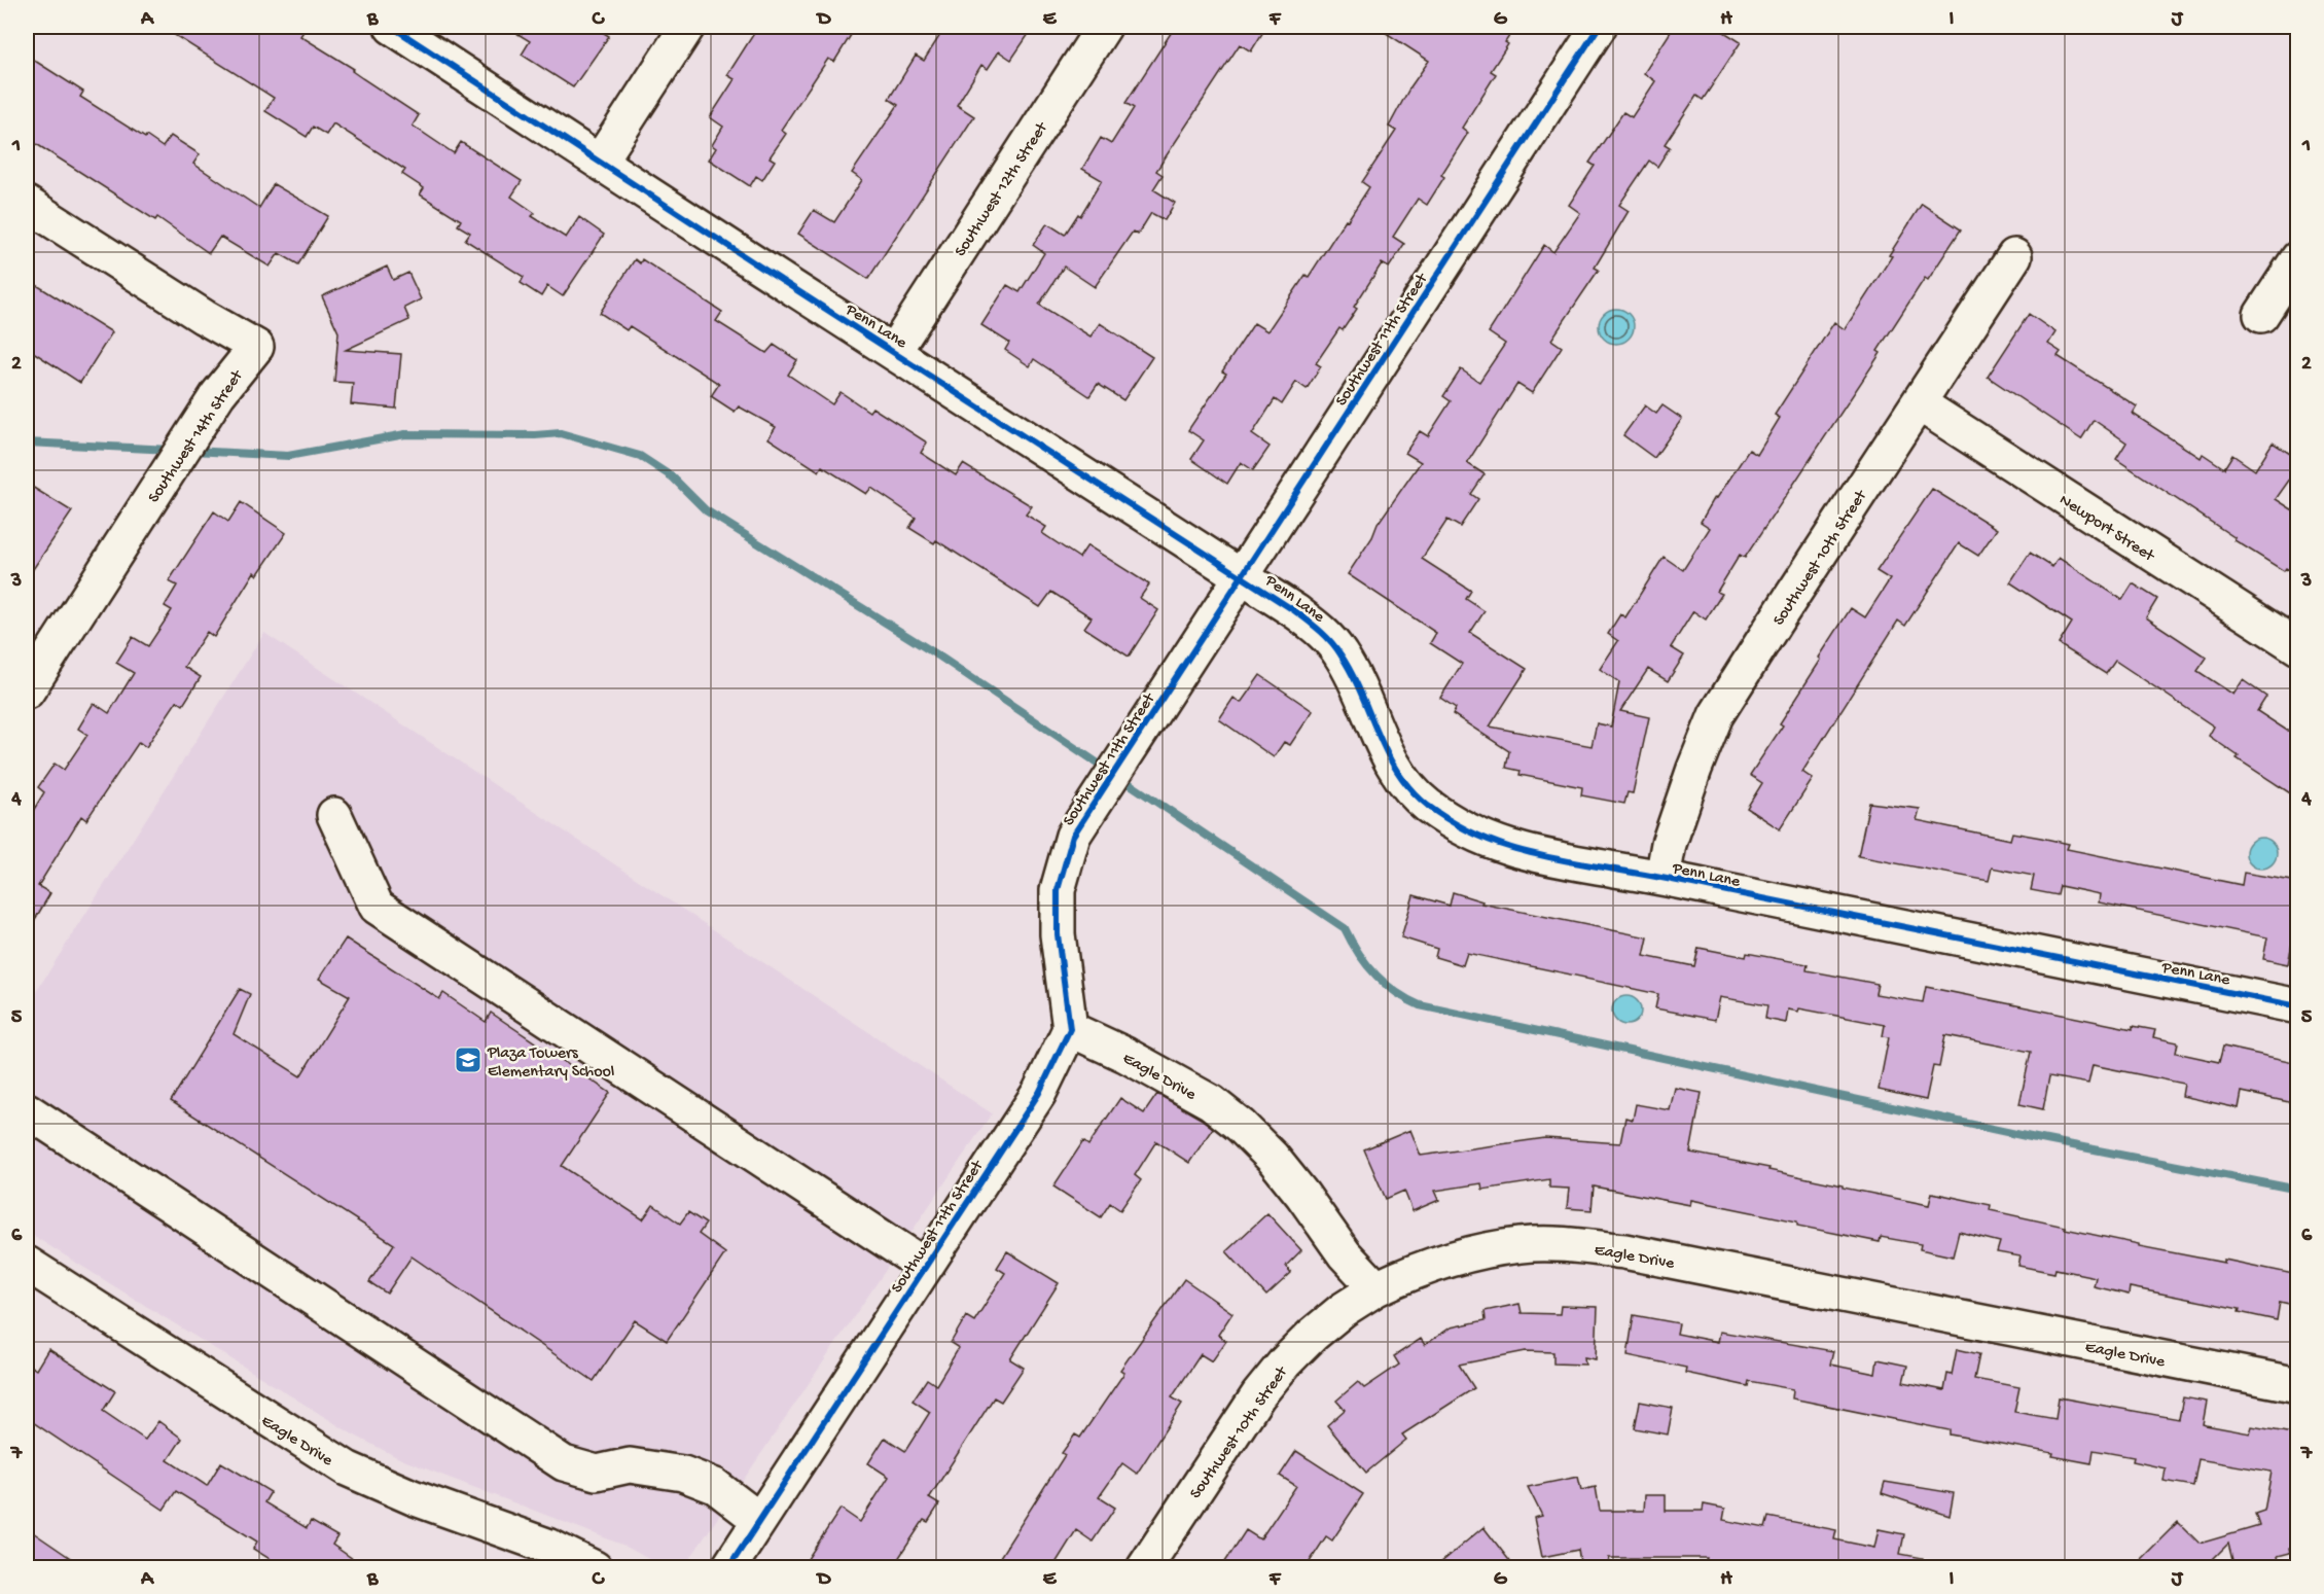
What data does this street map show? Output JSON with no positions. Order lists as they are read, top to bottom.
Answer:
{
  "streets": {
    "street": [
      "Southwest 12th Street",
      "Penn Lane",
      "Southwest 11th Street",
      "Southwest 14th Street",
      "Newport Street",
      "Southwest 10th Street",
      "Eagle Drive"
    ]
  },
  "crossings": [
    ["Southwest 12th Street", "Penn Lane"],
    ["Penn Lane", "Southwest 11th Street"],
    ["Penn Lane", "Southwest 10th Street"],
    ["Southwest 11th Street", "Eagle Drive"],
    ["Newport Street", "Southwest 10th Street"],
    ["Southwest 10th Street", "Eagle Drive"]
  ],
  "places": {
    "school or university": ["Plaza Towers Elementary School"]
  },
  "grid": {
    "columns": [
      "A",
      "B",
      "C",
      "D",
      "E",
      "F",
      "G",
      "H",
      "I",
      "J"
    ],
    "rows": [
      "1",
      "2",
      "3",
      "4",
      "5",
      "6",
      "7"
    ]
  }
}
